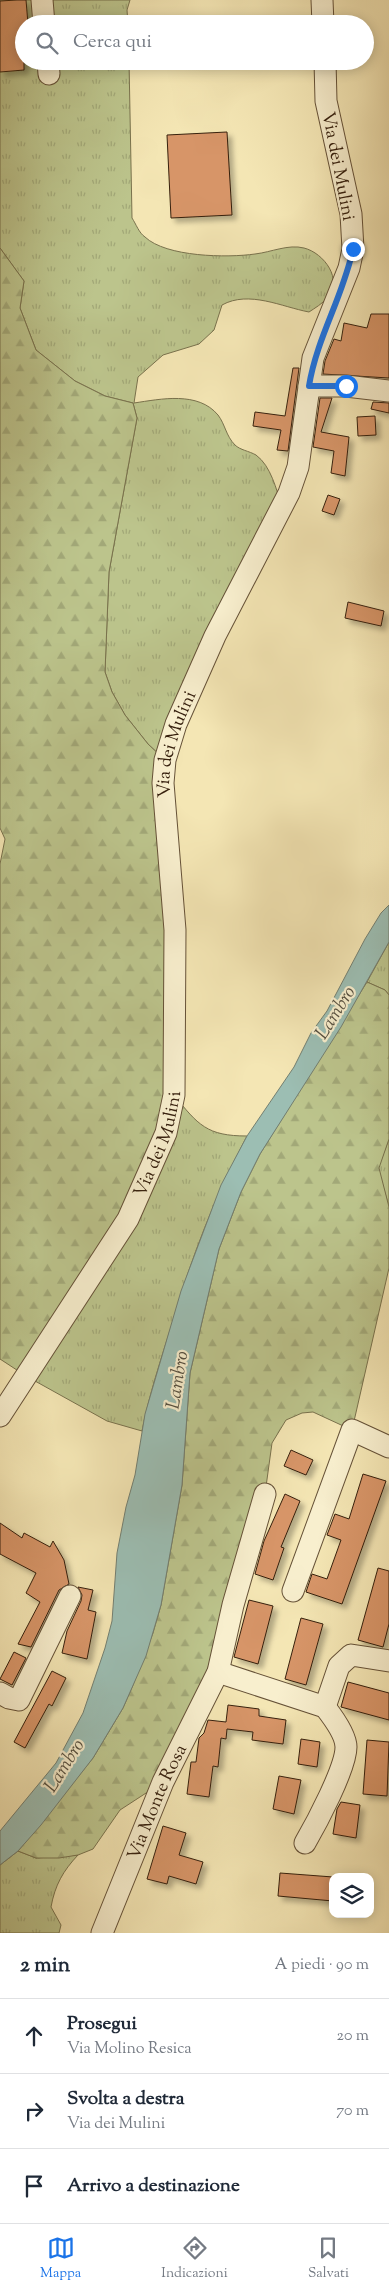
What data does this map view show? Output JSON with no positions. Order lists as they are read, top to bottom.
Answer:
{
  "streets": {
    "street": ["Via dei Mulini", "Via Monte Rosa"]
  },
  "water": ["Lambro"],
  "page": {
    "search": "Cerca qui",
    "heading": ["2 min", "A piedi · 90 m"],
    "list": [
      ["Prosegui", "Via Molino Resica", "20 m"],
      ["Svolta a destra", "Via dei Mulini", "70 m"],
      "Arrivo a destinazione"
    ],
    "nav": ["Mappa", "Indicazioni", "Salvati"]
  }
}
